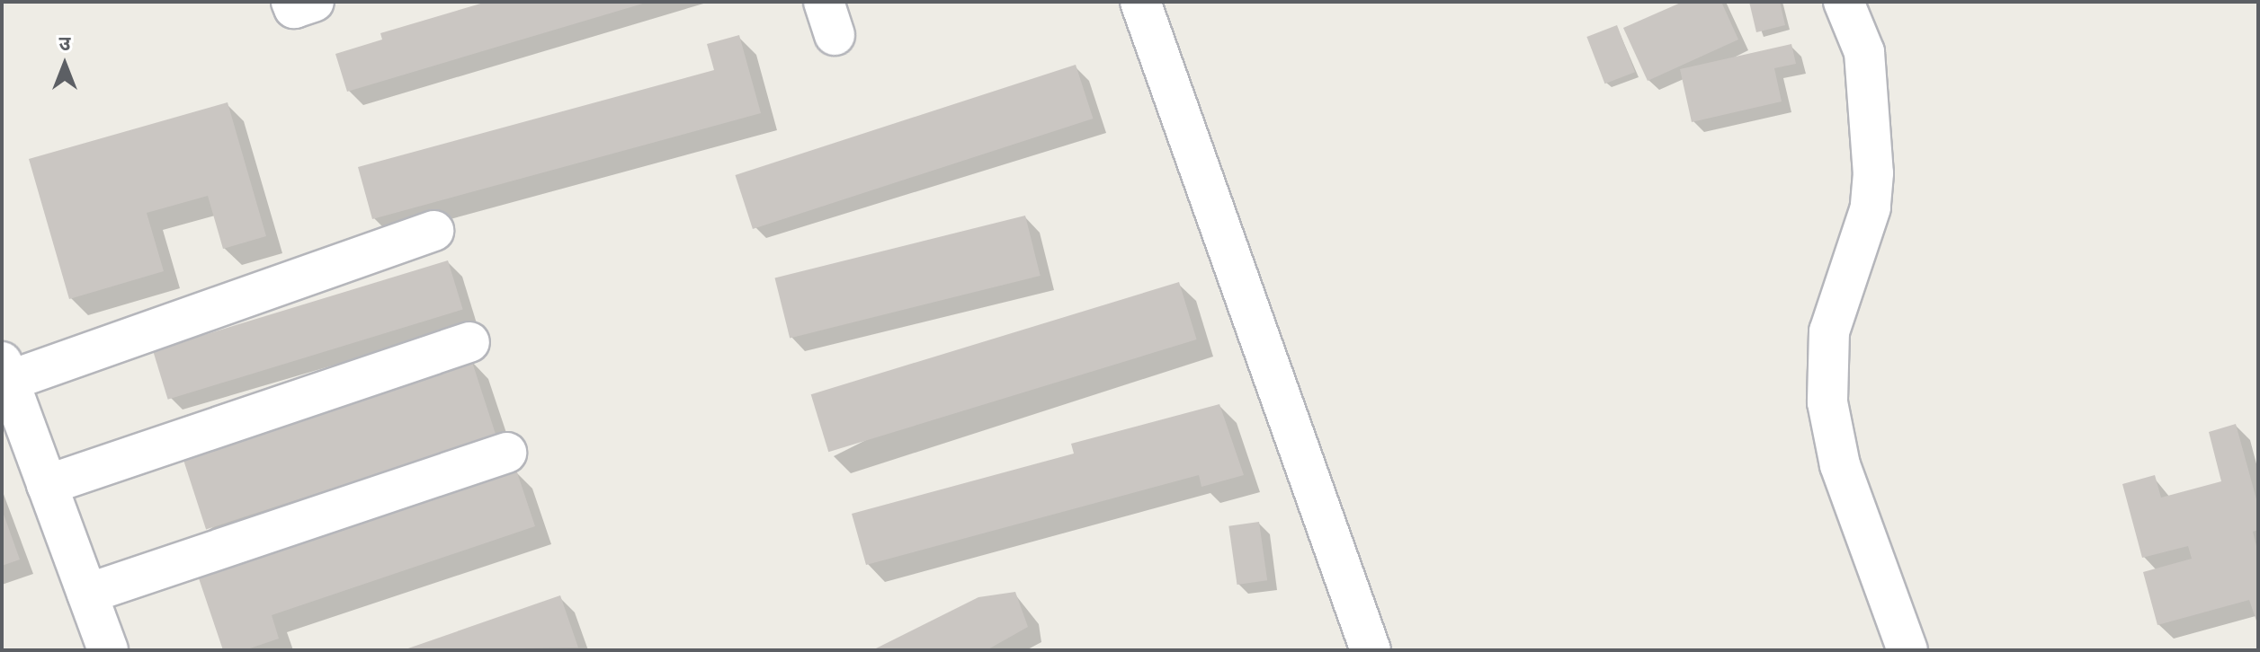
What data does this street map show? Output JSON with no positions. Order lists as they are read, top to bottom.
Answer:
{
  "north": "top"
}
